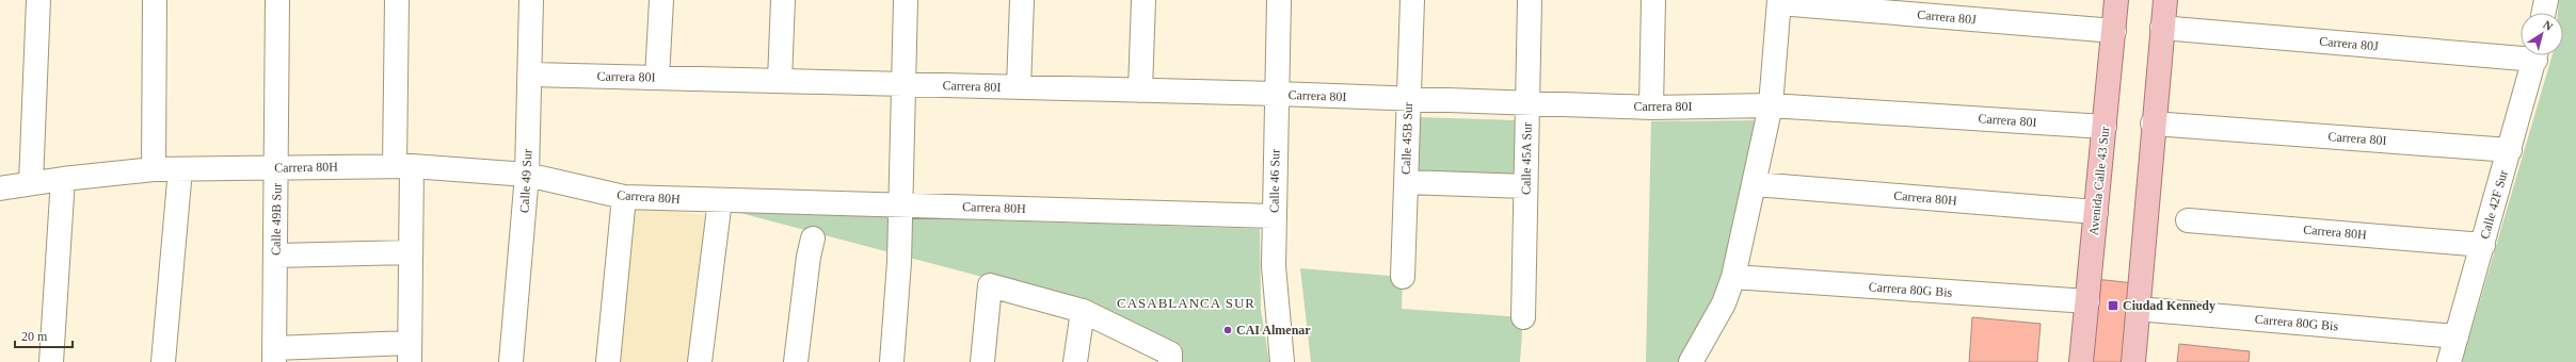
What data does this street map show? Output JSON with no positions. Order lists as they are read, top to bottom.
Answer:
{
  "streets": {
    "main road": ["Avenida Calle 43 Sur"],
    "street": [
      "Carrera 80J",
      "Carrera 80I",
      "Calle 45B Sur",
      "Calle 45A Sur",
      "Carrera 80H",
      "Calle 49 Sur",
      "Calle 46 Sur",
      "Calle 42F Sur",
      "Calle 49B Sur",
      "Carrera 80G Bis"
    ]
  },
  "crossings": [
    ["Carrera 80J", "Avenida Calle 43 Sur"],
    ["Carrera 80I", "Calle 45B Sur"],
    ["Carrera 80I", "Calle 45A Sur"],
    ["Carrera 80I", "Calle 49 Sur"],
    ["Carrera 80I", "Calle 46 Sur"],
    ["Carrera 80I", "Avenida Calle 43 Sur"],
    ["Carrera 80I", "Calle 42F Sur"],
    ["Carrera 80H", "Calle 49 Sur"],
    ["Carrera 80H", "Calle 46 Sur"],
    ["Carrera 80H", "Avenida Calle 43 Sur"],
    ["Carrera 80H", "Calle 42F Sur"],
    ["Carrera 80H", "Calle 49B Sur"],
    ["Avenida Calle 43 Sur", "Carrera 80G Bis"],
    ["Calle 42F Sur", "Carrera 80G Bis"]
  ],
  "districts": ["CASABLANCA SUR"],
  "places": {
    "transit": ["Ciudad Kennedy"],
    "other": ["CAI Almenar"]
  },
  "scale_bar": "20 m",
  "north": "top right"
}
